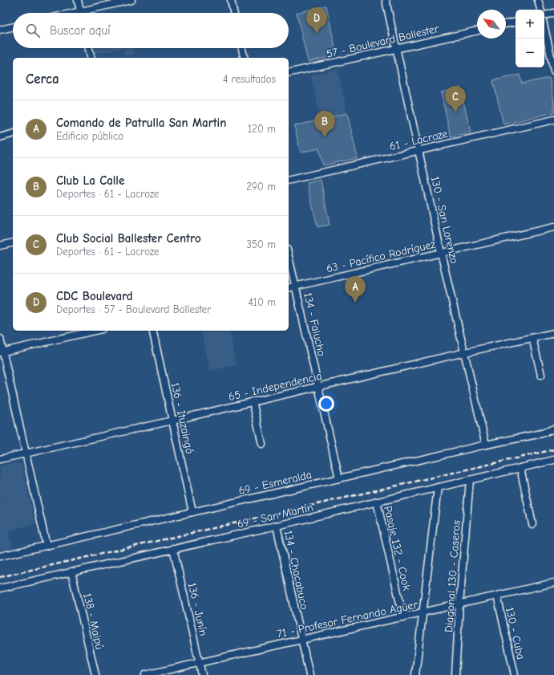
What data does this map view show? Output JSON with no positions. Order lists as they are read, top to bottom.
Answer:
{
  "streets": {
    "street": [
      "57 - Boulevard Ballester",
      "61 - Lacroze",
      "130 - San Lorenzo",
      "63 - Pacífico Rodríguez",
      "134 - Falucho",
      "65 - Independencia",
      "136 - Ituzaingó",
      "69 - Esmeralda",
      "69 - San Martín",
      "Pasaje 132 - Cook",
      "134 - Chacabuco",
      "Diagonal 130 - Caseros",
      "136 - Junín",
      "71 - Profesor Fernando Agüer",
      "138 - Maipú",
      "130 - Cuba"
    ]
  },
  "crossings": [
    ["57 - Boulevard Ballester", "130 - San Lorenzo"],
    ["61 - Lacroze", "130 - San Lorenzo"],
    ["130 - San Lorenzo", "63 - Pacífico Rodríguez"],
    ["130 - San Lorenzo", "65 - Independencia"],
    ["130 - San Lorenzo", "69 - Esmeralda"],
    ["63 - Pacífico Rodríguez", "134 - Falucho"],
    ["134 - Falucho", "65 - Independencia"],
    ["134 - Falucho", "69 - Esmeralda"],
    ["65 - Independencia", "136 - Ituzaingó"],
    ["136 - Ituzaingó", "69 - Esmeralda"],
    ["69 - San Martín", "Pasaje 132 - Cook"],
    ["69 - San Martín", "134 - Chacabuco"],
    ["69 - San Martín", "Diagonal 130 - Caseros"],
    ["69 - San Martín", "136 - Junín"],
    ["69 - San Martín", "138 - Maipú"],
    ["Pasaje 132 - Cook", "71 - Profesor Fernando Agüer"],
    ["134 - Chacabuco", "71 - Profesor Fernando Agüer"],
    ["Diagonal 130 - Caseros", "71 - Profesor Fernando Agüer"],
    ["136 - Junín", "71 - Profesor Fernando Agüer"],
    ["71 - Profesor Fernando Agüer", "130 - Cuba"]
  ],
  "north": "top left",
  "page": {
    "pins": [
      "D",
      "C",
      "B",
      "A"
    ],
    "map_buttons": ["+", "−"],
    "search": "Buscar aquí",
    "heading": ["Cerca", "4 resultados"],
    "list": [
      {
        "mark": "A",
        "name": "Comando de Patrulla San Martin",
        "note": "Edificio público",
        "value": "120 m"
      },
      {
        "mark": "B",
        "name": "Club La Calle",
        "note": "Deportes · 61 - Lacroze",
        "value": "290 m"
      },
      {
        "mark": "C",
        "name": "Club Social Ballester Centro",
        "note": "Deportes · 61 - Lacroze",
        "value": "350 m"
      },
      {
        "mark": "D",
        "name": "CDC Boulevard",
        "note": "Deportes · 57 - Boulevard Ballester",
        "value": "410 m"
      }
    ]
  }
}
